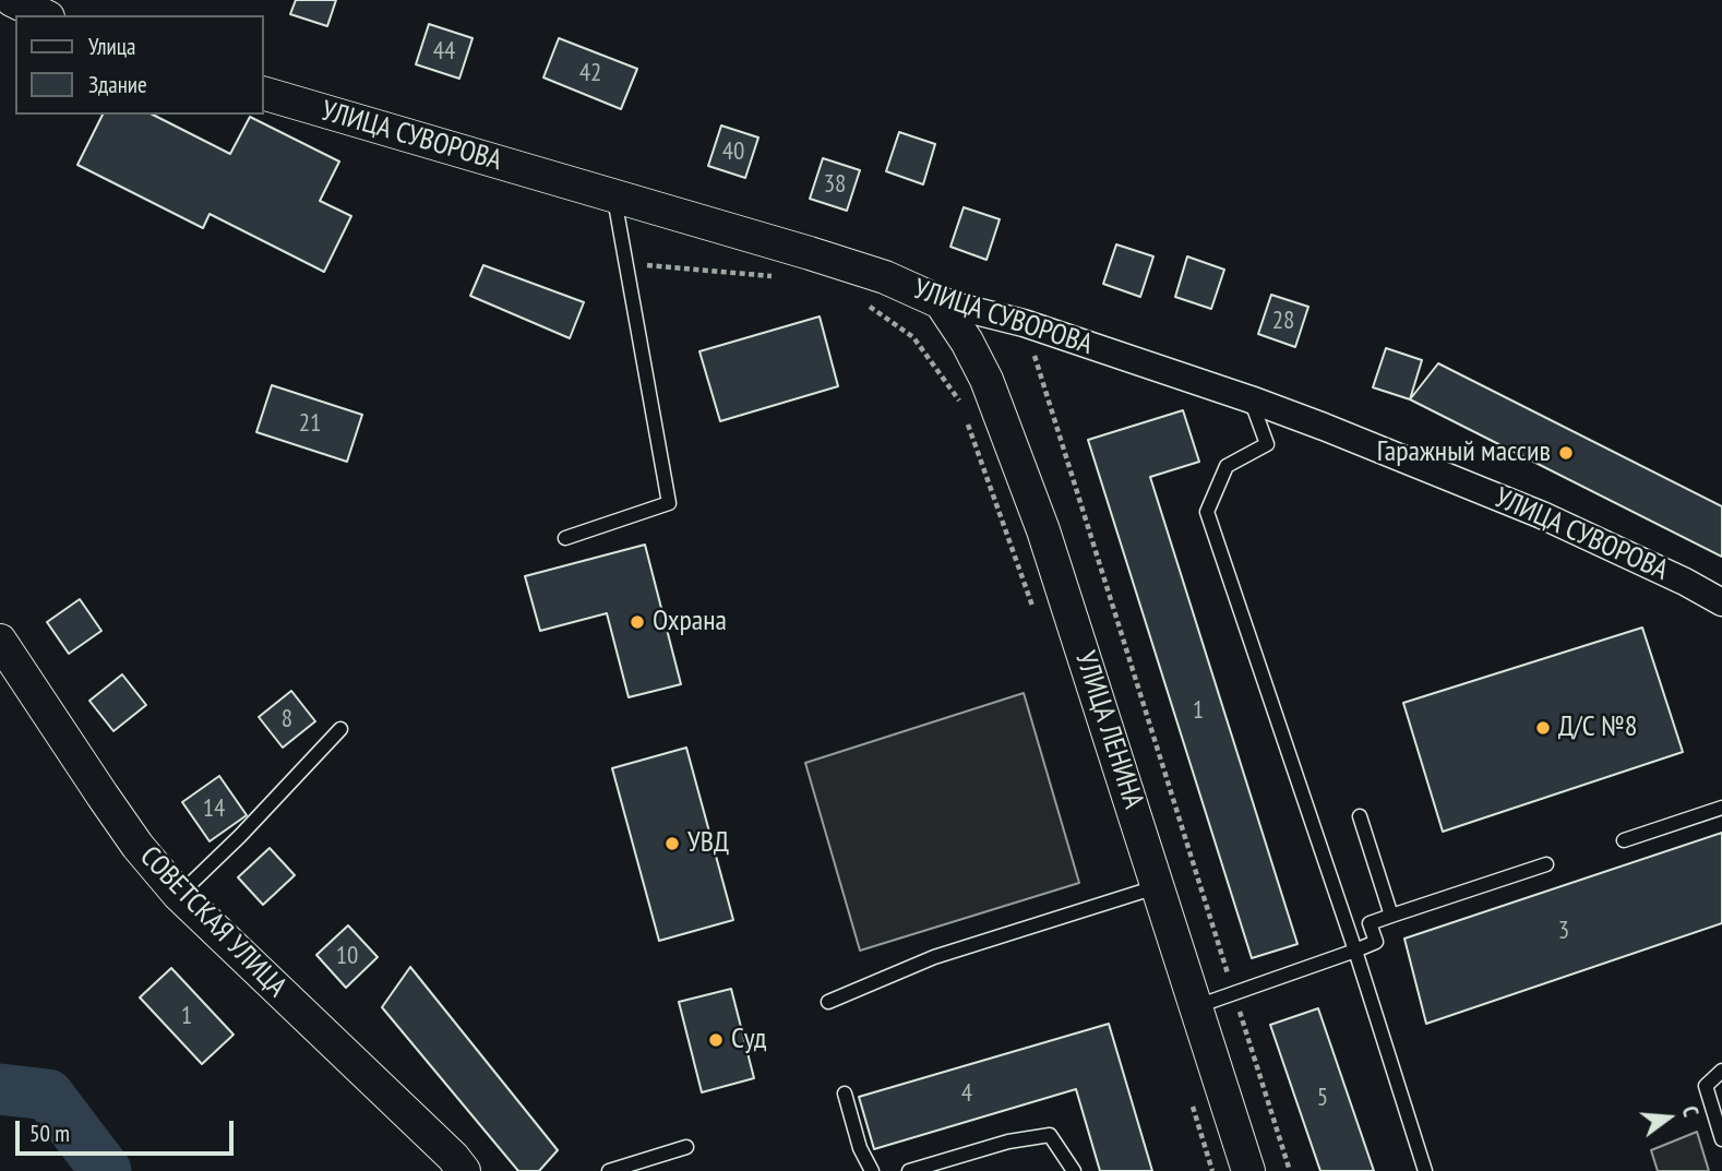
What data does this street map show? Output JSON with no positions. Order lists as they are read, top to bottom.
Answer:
{
  "streets": {
    "street": ["УЛИЦА СУВОРОВА", "УЛИЦА ЛЕНИНА", "СОВЕТСКАЯ УЛИЦА"]
  },
  "crossings": [
    ["УЛИЦА СУВОРОВА", "УЛИЦА ЛЕНИНА"]
  ],
  "places": [
    "Гаражный массив",
    "Охрана",
    "Д/С №8",
    "УВД",
    "Суд"
  ],
  "house_numbers": [
    "44",
    "42",
    "40",
    "38",
    "28",
    "21",
    "1",
    "8",
    "14",
    "3",
    "10",
    "1",
    "4",
    "5"
  ],
  "legend": ["Улица", "Здание"],
  "scale_bar": "50 m",
  "north": "right"
}
